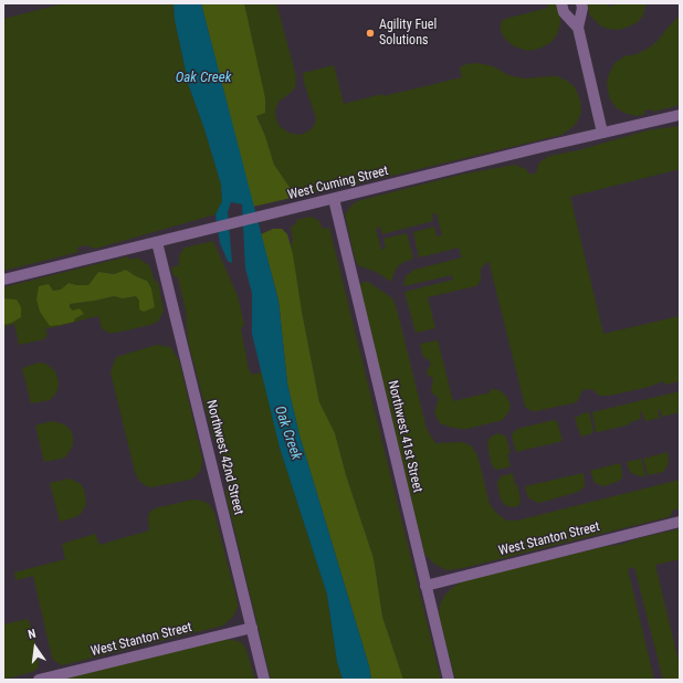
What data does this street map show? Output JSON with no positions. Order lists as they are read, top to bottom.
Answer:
{
  "streets": {
    "street": [
      "West Cuming Street",
      "Northwest 41st Street",
      "Northwest 42nd Street",
      "West Stanton Street"
    ]
  },
  "crossings": [
    ["West Cuming Street", "Northwest 41st Street"],
    ["West Cuming Street", "Northwest 42nd Street"],
    ["Northwest 41st Street", "West Stanton Street"],
    ["Northwest 42nd Street", "West Stanton Street"]
  ],
  "water": ["Oak Creek"],
  "places": ["Agility Fuel Solutions"],
  "north": "top"
}
